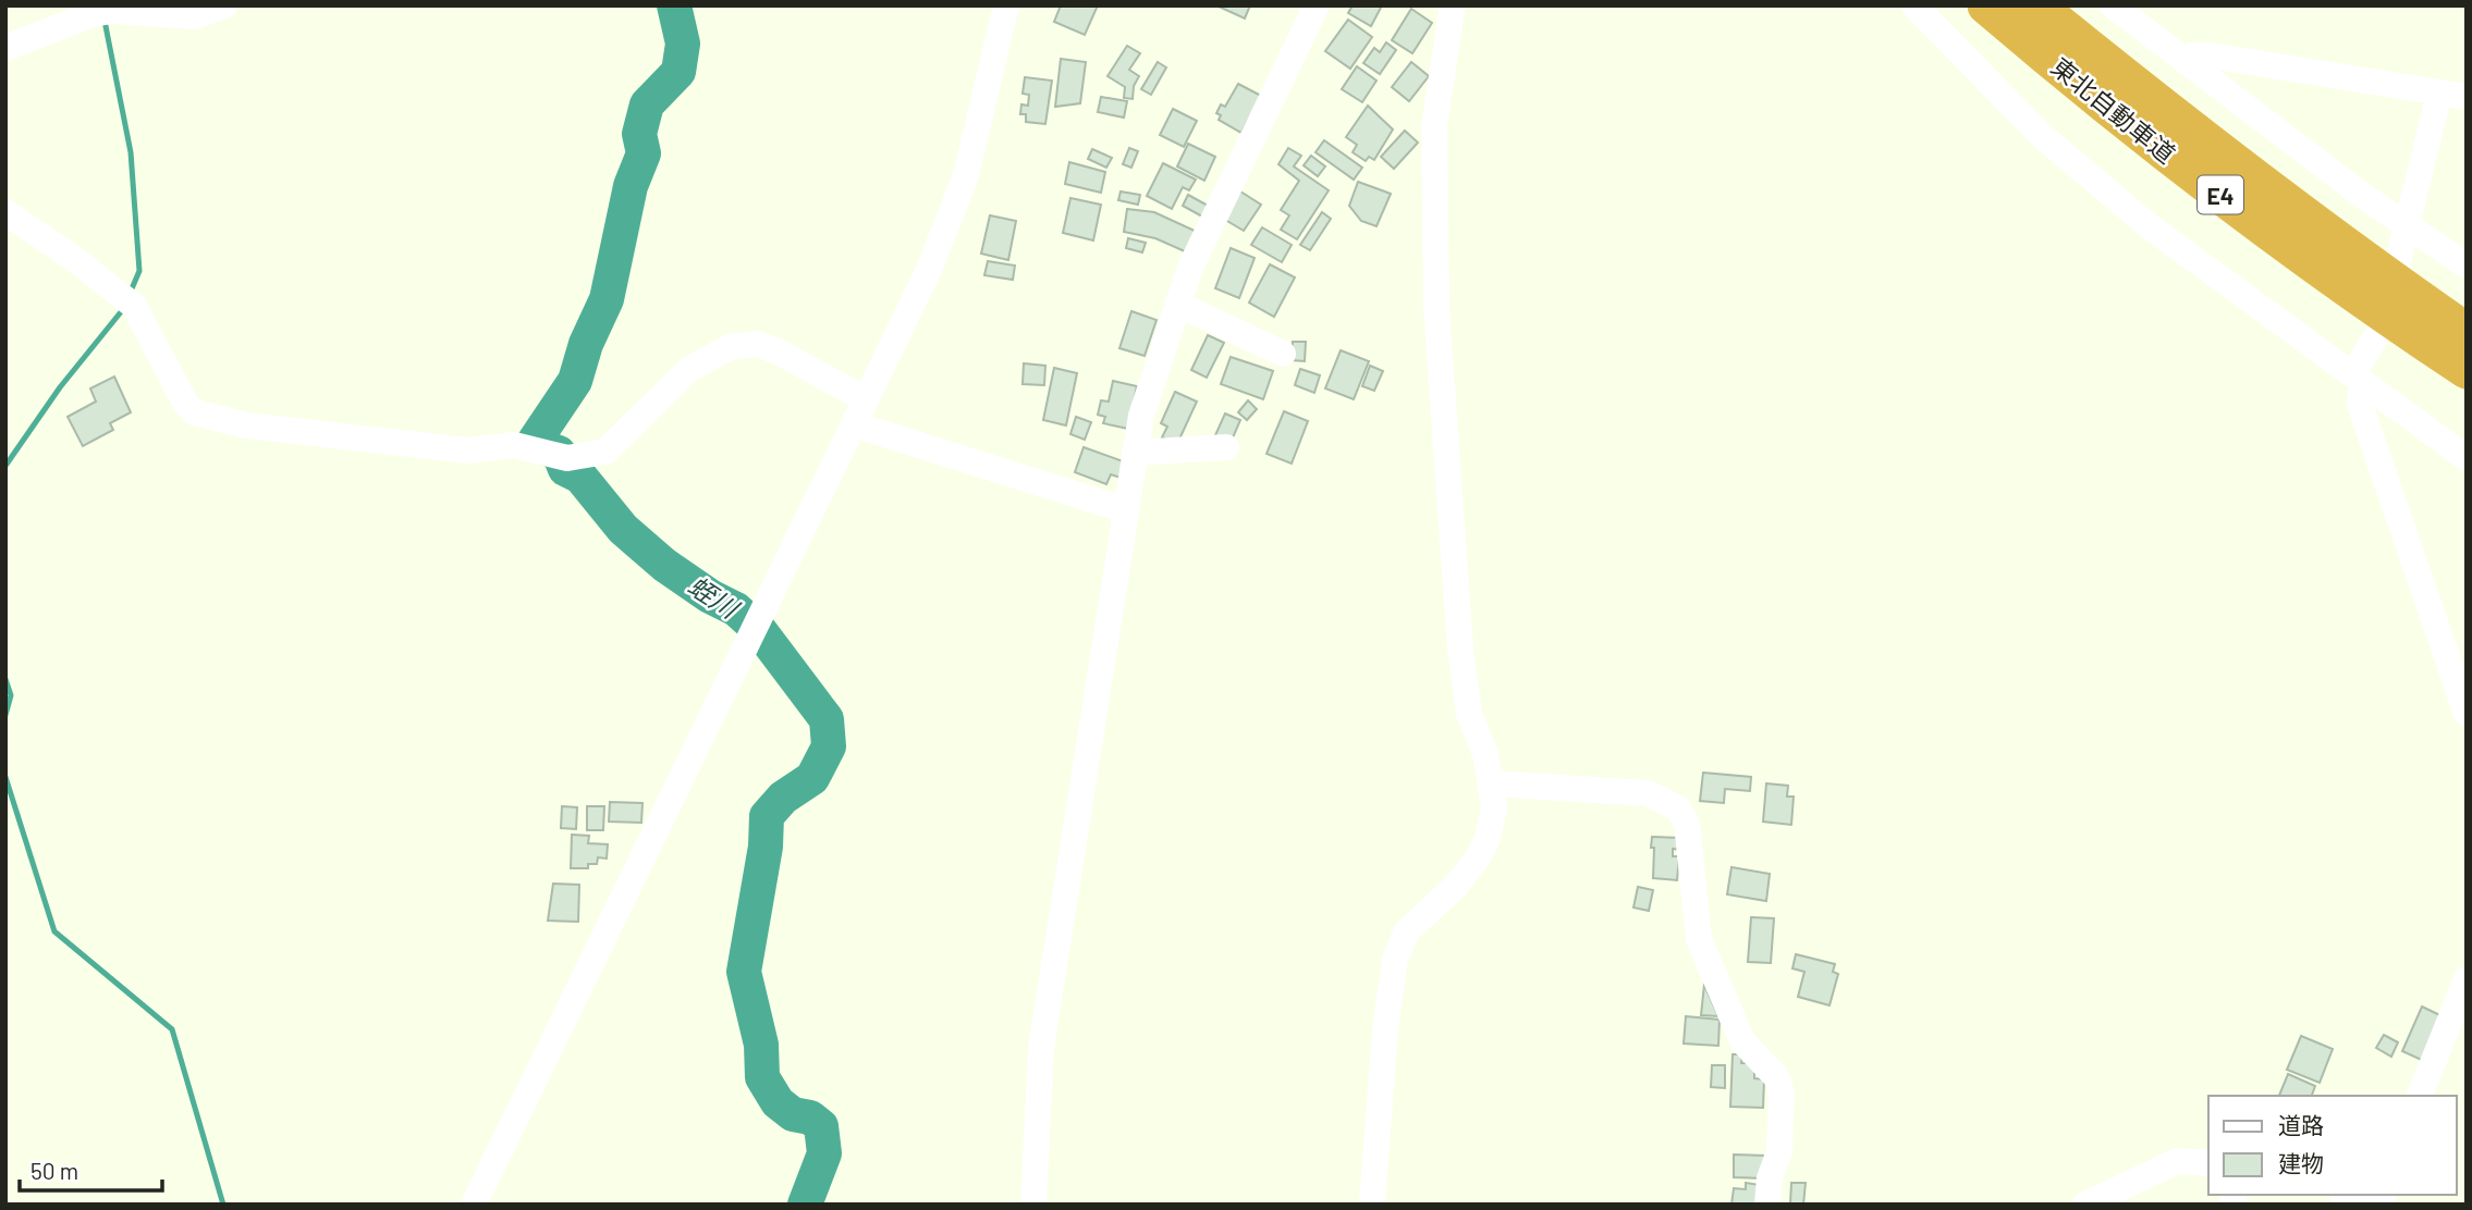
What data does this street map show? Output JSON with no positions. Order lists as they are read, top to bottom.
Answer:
{
  "streets": {
    "highway": ["東北自動車道", "E4"]
  },
  "water": ["蛭川"],
  "legend": ["道路", "建物"],
  "scale_bar": "50 m"
}
